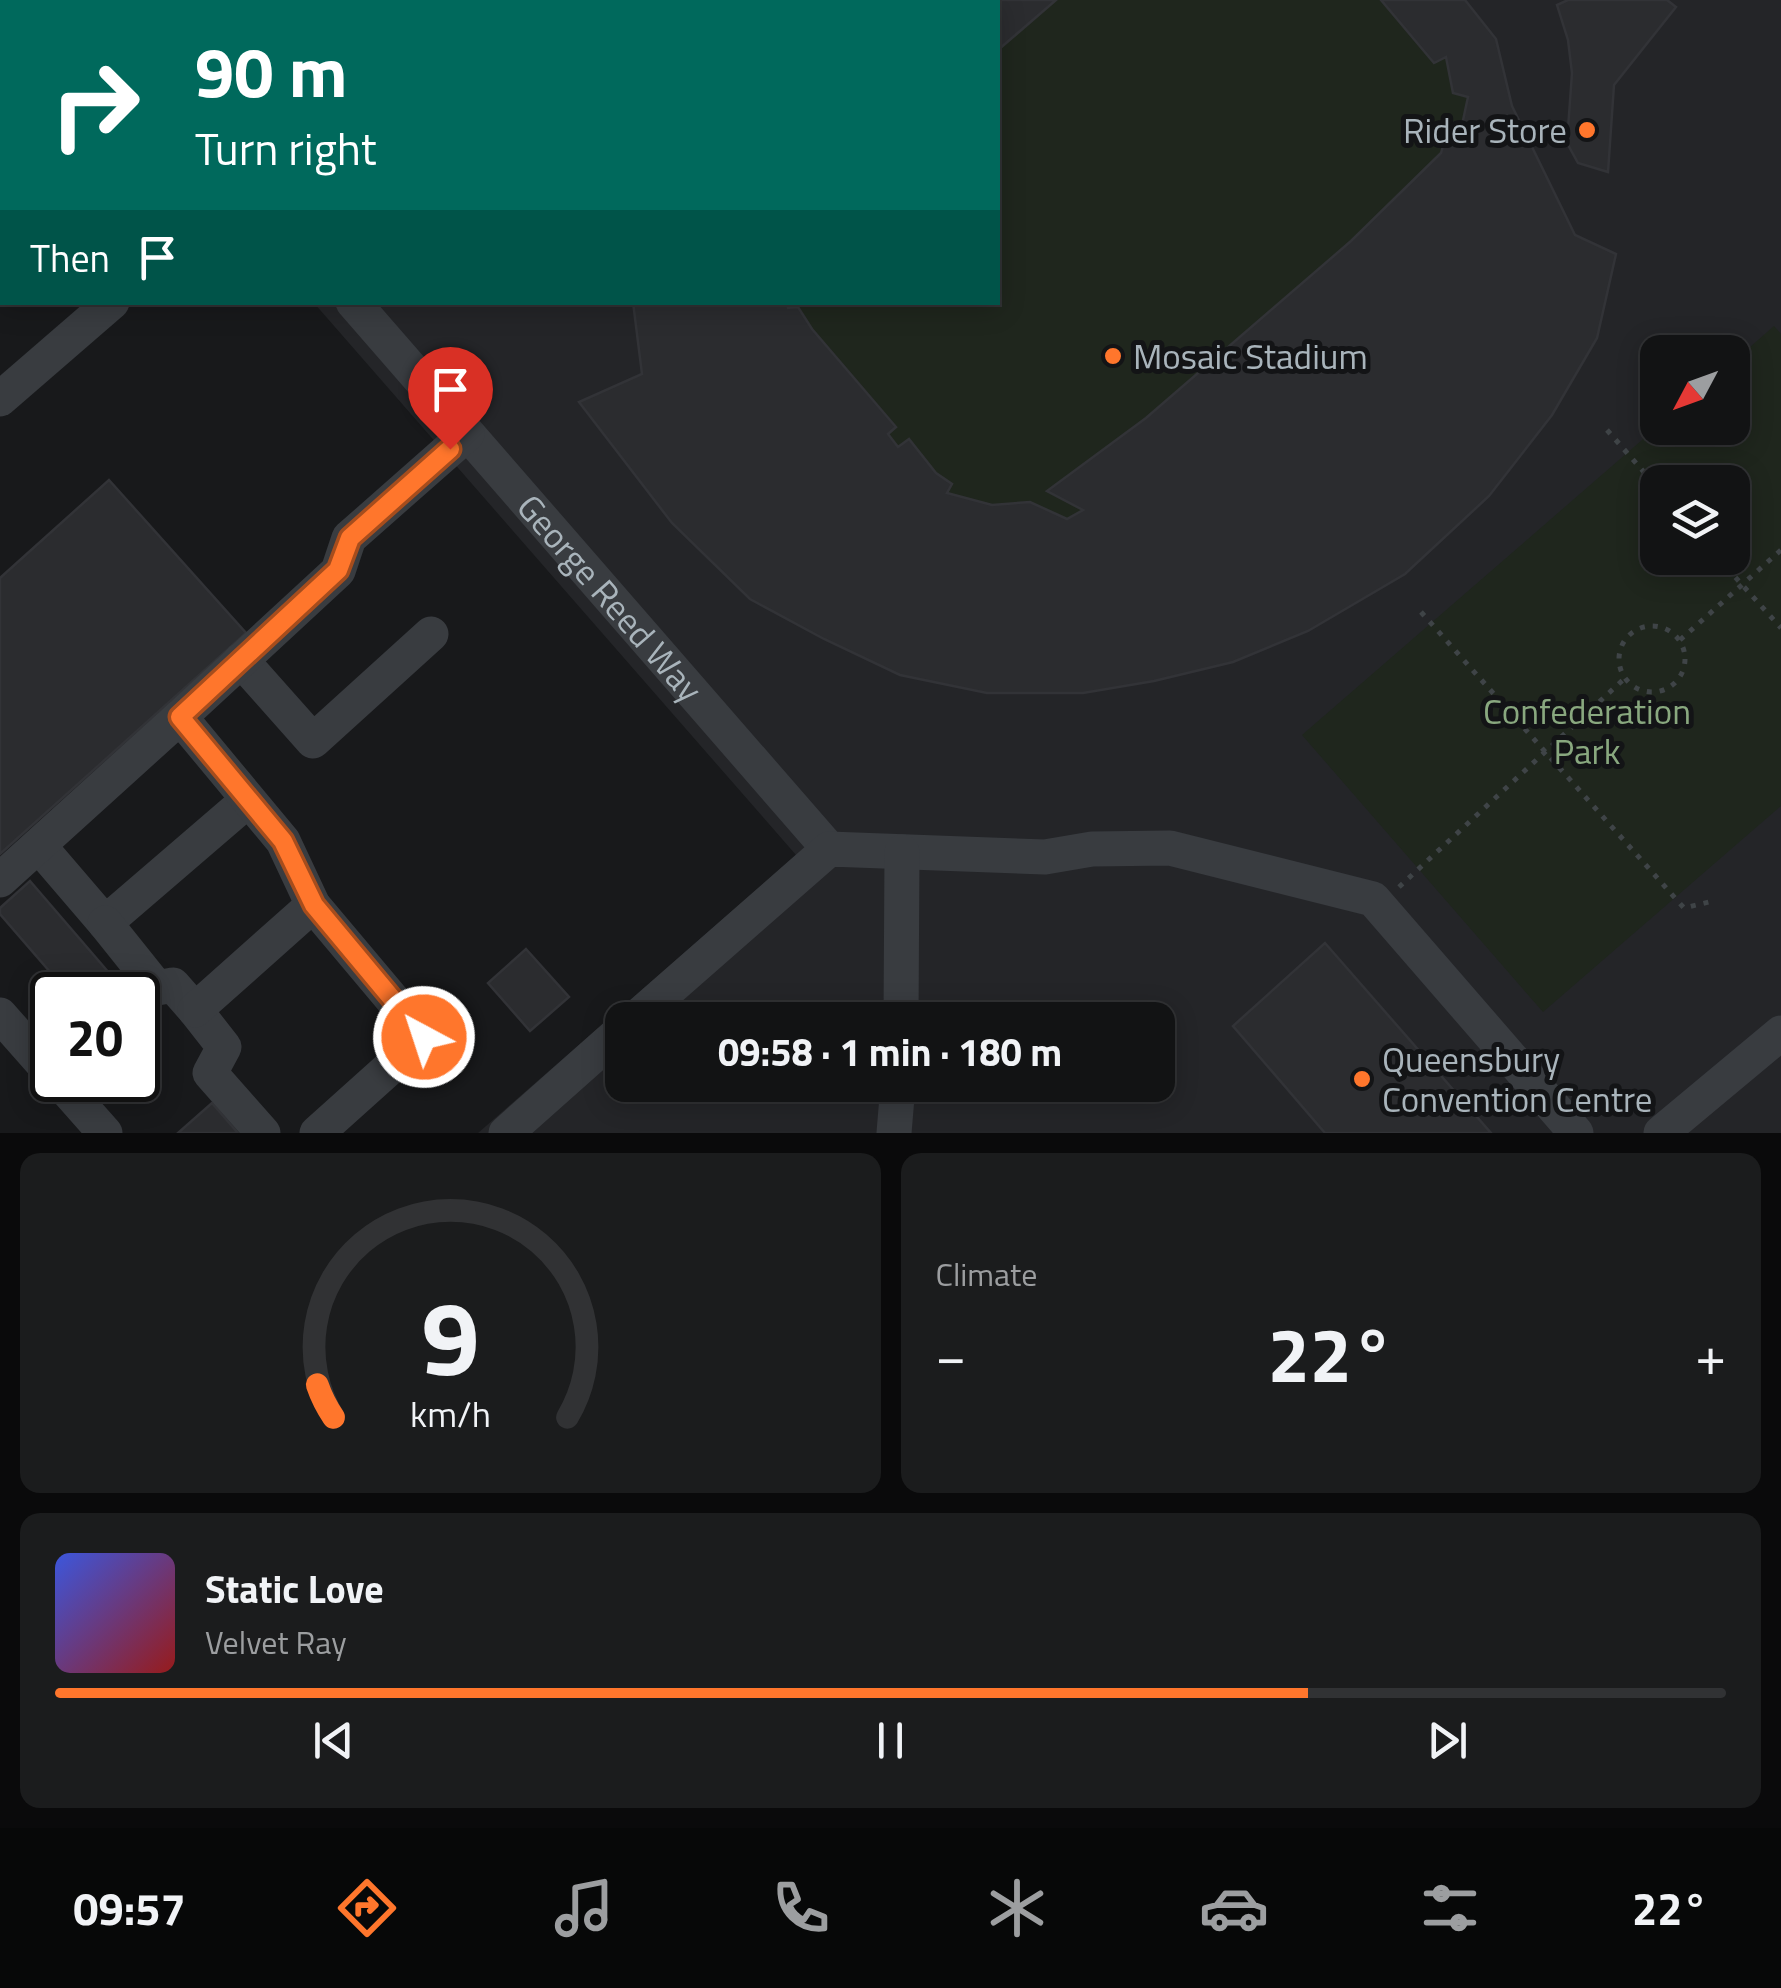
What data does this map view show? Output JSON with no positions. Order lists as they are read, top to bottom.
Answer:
{
  "streets": {
    "street": ["George Reed Way"]
  },
  "parks": ["Confederation Park"],
  "places": ["Rider Store", "Mosaic Stadium", "Queensbury Convention Centre"],
  "north": "bottom left",
  "page": {
    "turn": ["90 m", "Turn right"],
    "then": "Then",
    "limit": "20",
    "trip": "09:58 · 1 min · 180 m",
    "tile": "Climate",
    "heat": ["−", "22°", "+"],
    "song": ["Static Love", "Velvet Ray"],
    "tabs": ["09:57", "22°"],
    "gauge": ["9", "km/h"]
  }
}
